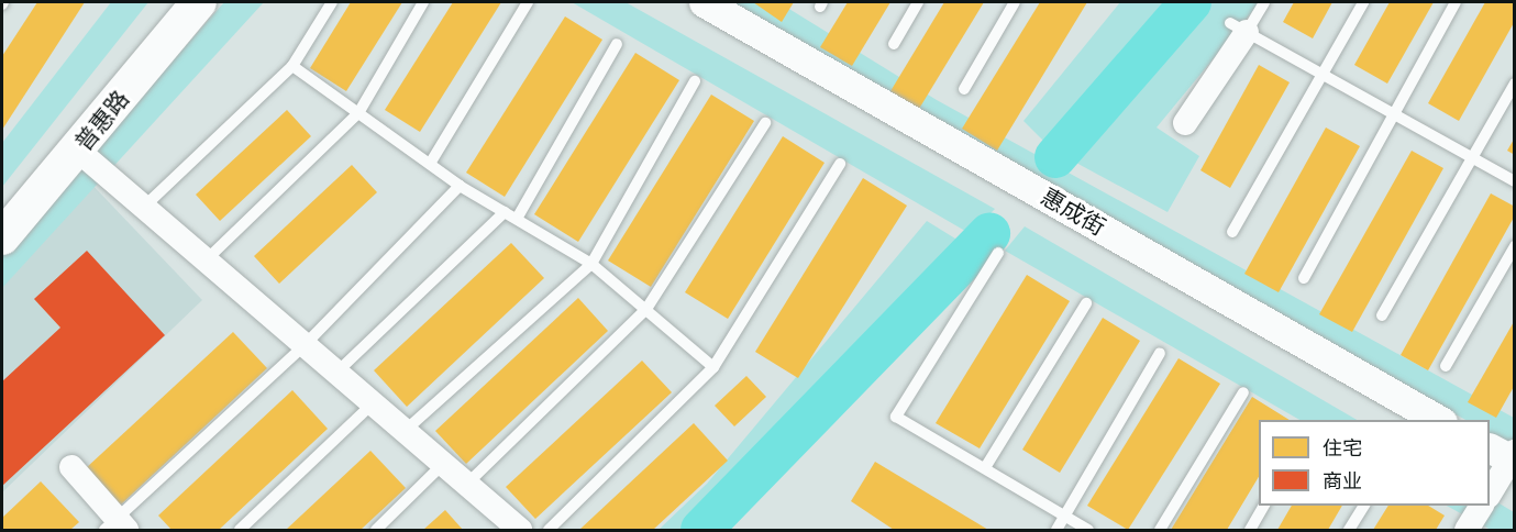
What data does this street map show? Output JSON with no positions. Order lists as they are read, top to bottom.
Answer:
{
  "streets": {
    "main road": ["普惠路"],
    "street": ["惠成街"]
  },
  "legend": ["住宅", "商业"]
}
